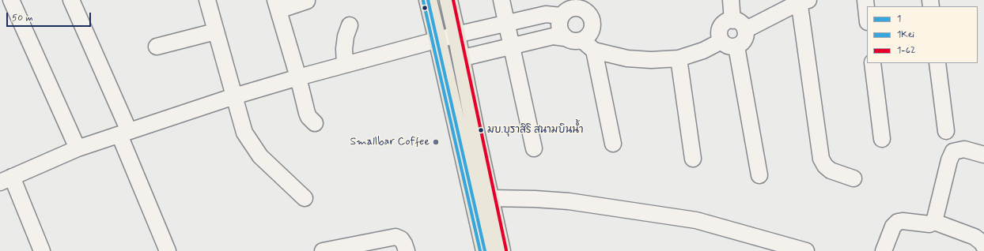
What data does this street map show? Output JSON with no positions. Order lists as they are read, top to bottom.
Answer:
{
  "places": ["มบ.บุราสิริ สนามบินน้ำ", "Smallbar Coffee"],
  "lines": ["transit line 1", "transit line 1-62", "transit line 1Kei"],
  "legend": ["1", "1Kei", "1-62"],
  "scale_bar": "50 m"
}
